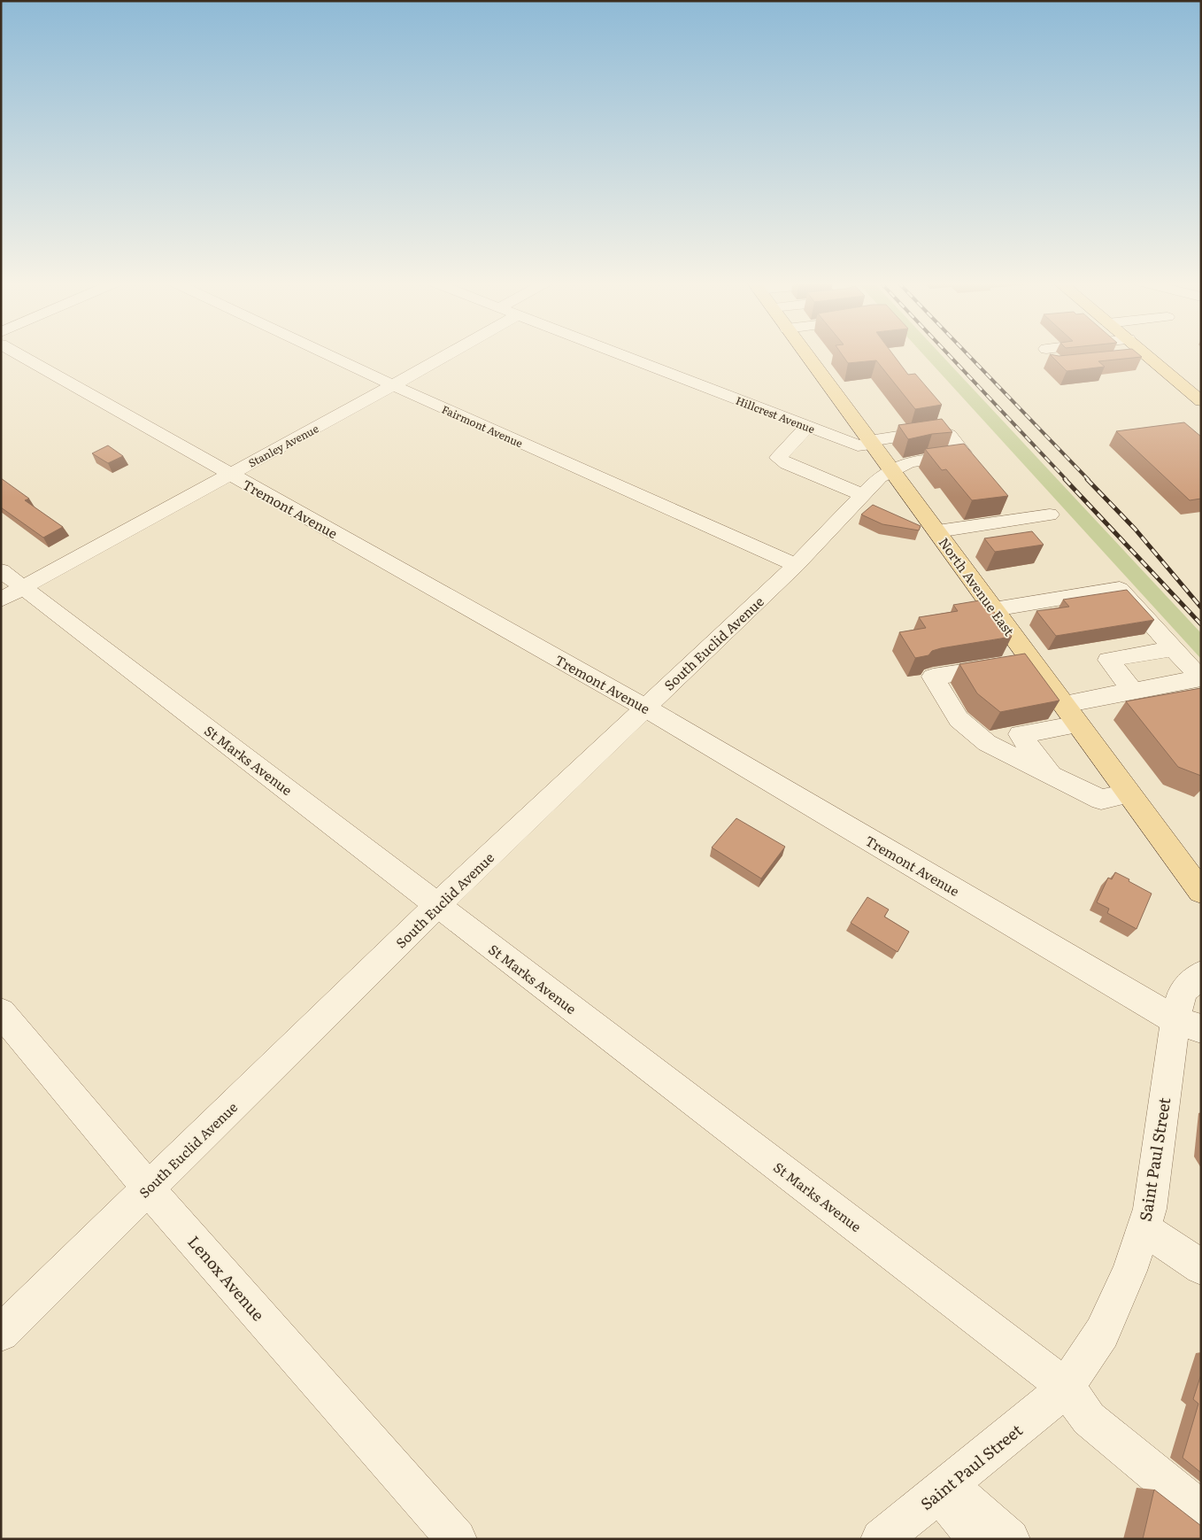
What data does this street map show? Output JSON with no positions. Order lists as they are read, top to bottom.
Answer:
{
  "streets": {
    "main road": ["North Avenue East"],
    "street": [
      "Hillcrest Avenue",
      "Fairmont Avenue",
      "Stanley Avenue",
      "Tremont Avenue",
      "South Euclid Avenue",
      "St Marks Avenue",
      "Saint Paul Street",
      "Lenox Avenue"
    ]
  },
  "crossings": [
    ["Hillcrest Avenue", "North Avenue East"],
    ["Hillcrest Avenue", "South Euclid Avenue"],
    ["Fairmont Avenue", "Stanley Avenue"],
    ["Fairmont Avenue", "South Euclid Avenue"],
    ["Stanley Avenue", "Tremont Avenue"],
    ["Stanley Avenue", "St Marks Avenue"],
    ["Tremont Avenue", "South Euclid Avenue"],
    ["Tremont Avenue", "Saint Paul Street"],
    ["North Avenue East", "South Euclid Avenue"],
    ["South Euclid Avenue", "St Marks Avenue"],
    ["South Euclid Avenue", "Lenox Avenue"],
    ["St Marks Avenue", "Saint Paul Street"]
  ]
}
